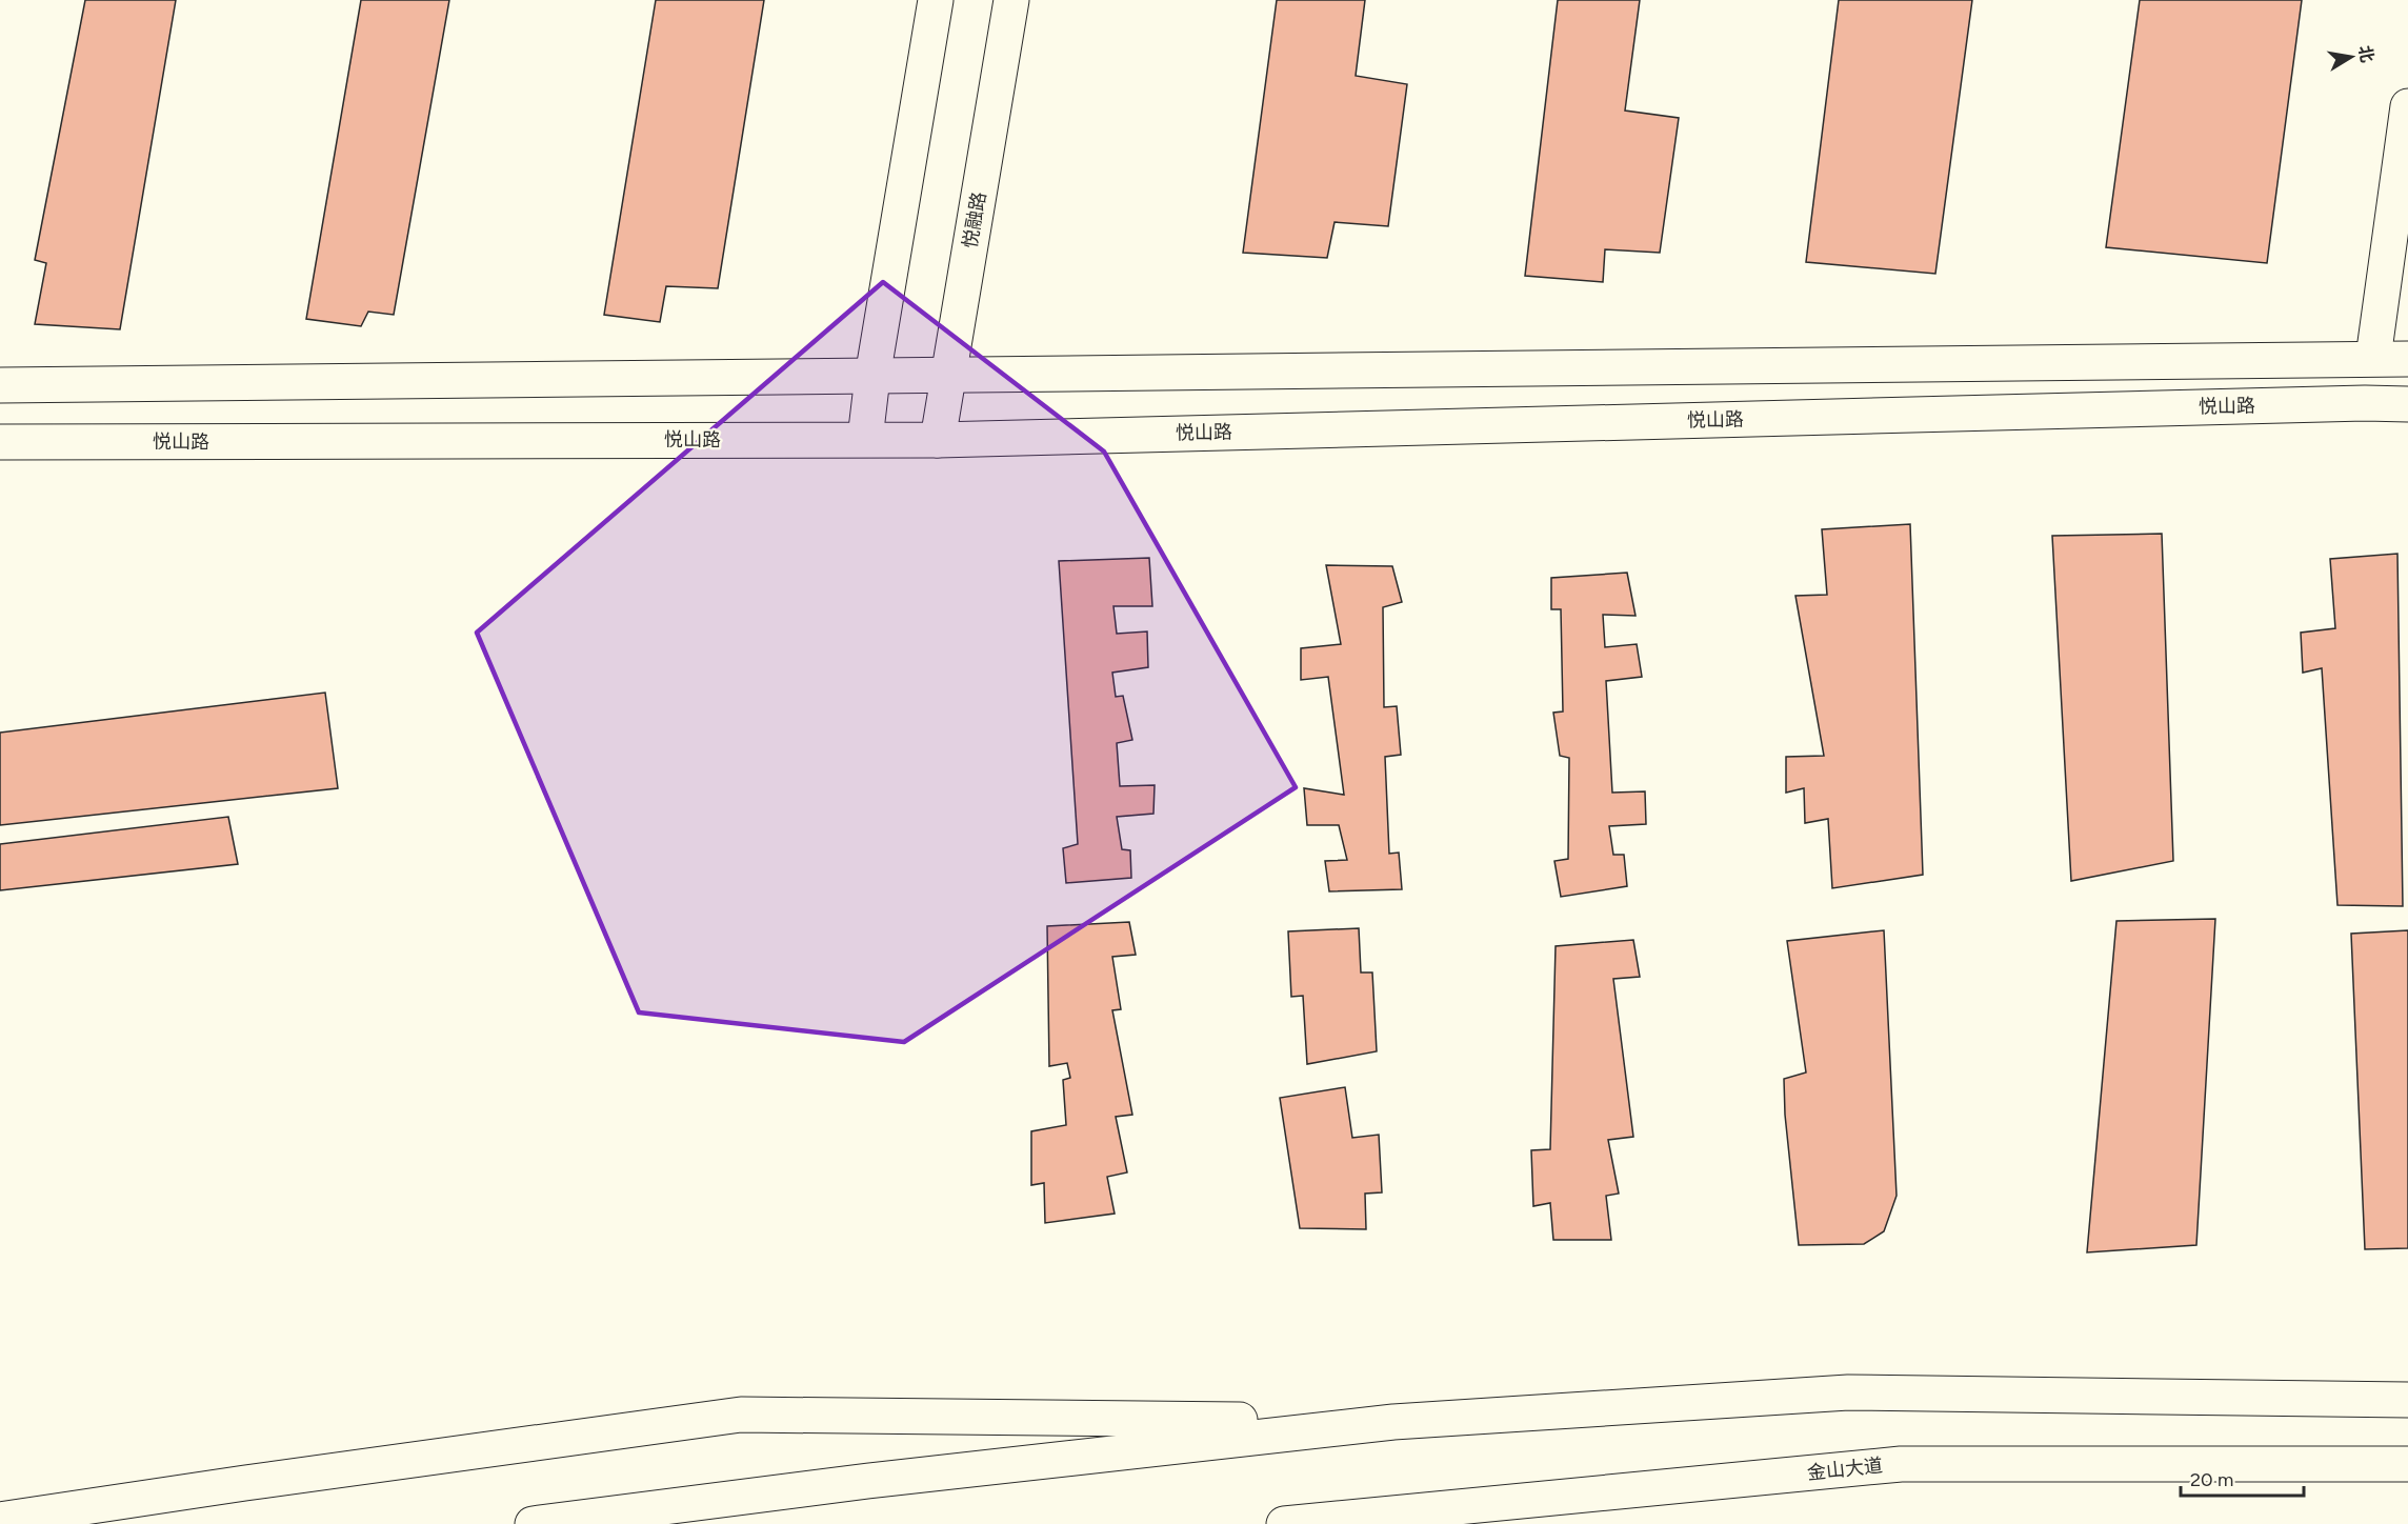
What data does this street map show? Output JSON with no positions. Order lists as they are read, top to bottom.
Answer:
{
  "streets": {
    "main road": ["悦融路", "悦山路", "金山大道"]
  },
  "crossings": [
    ["悦融路", "悦山路"]
  ],
  "scale_bar": "20 m",
  "north": "right"
}
